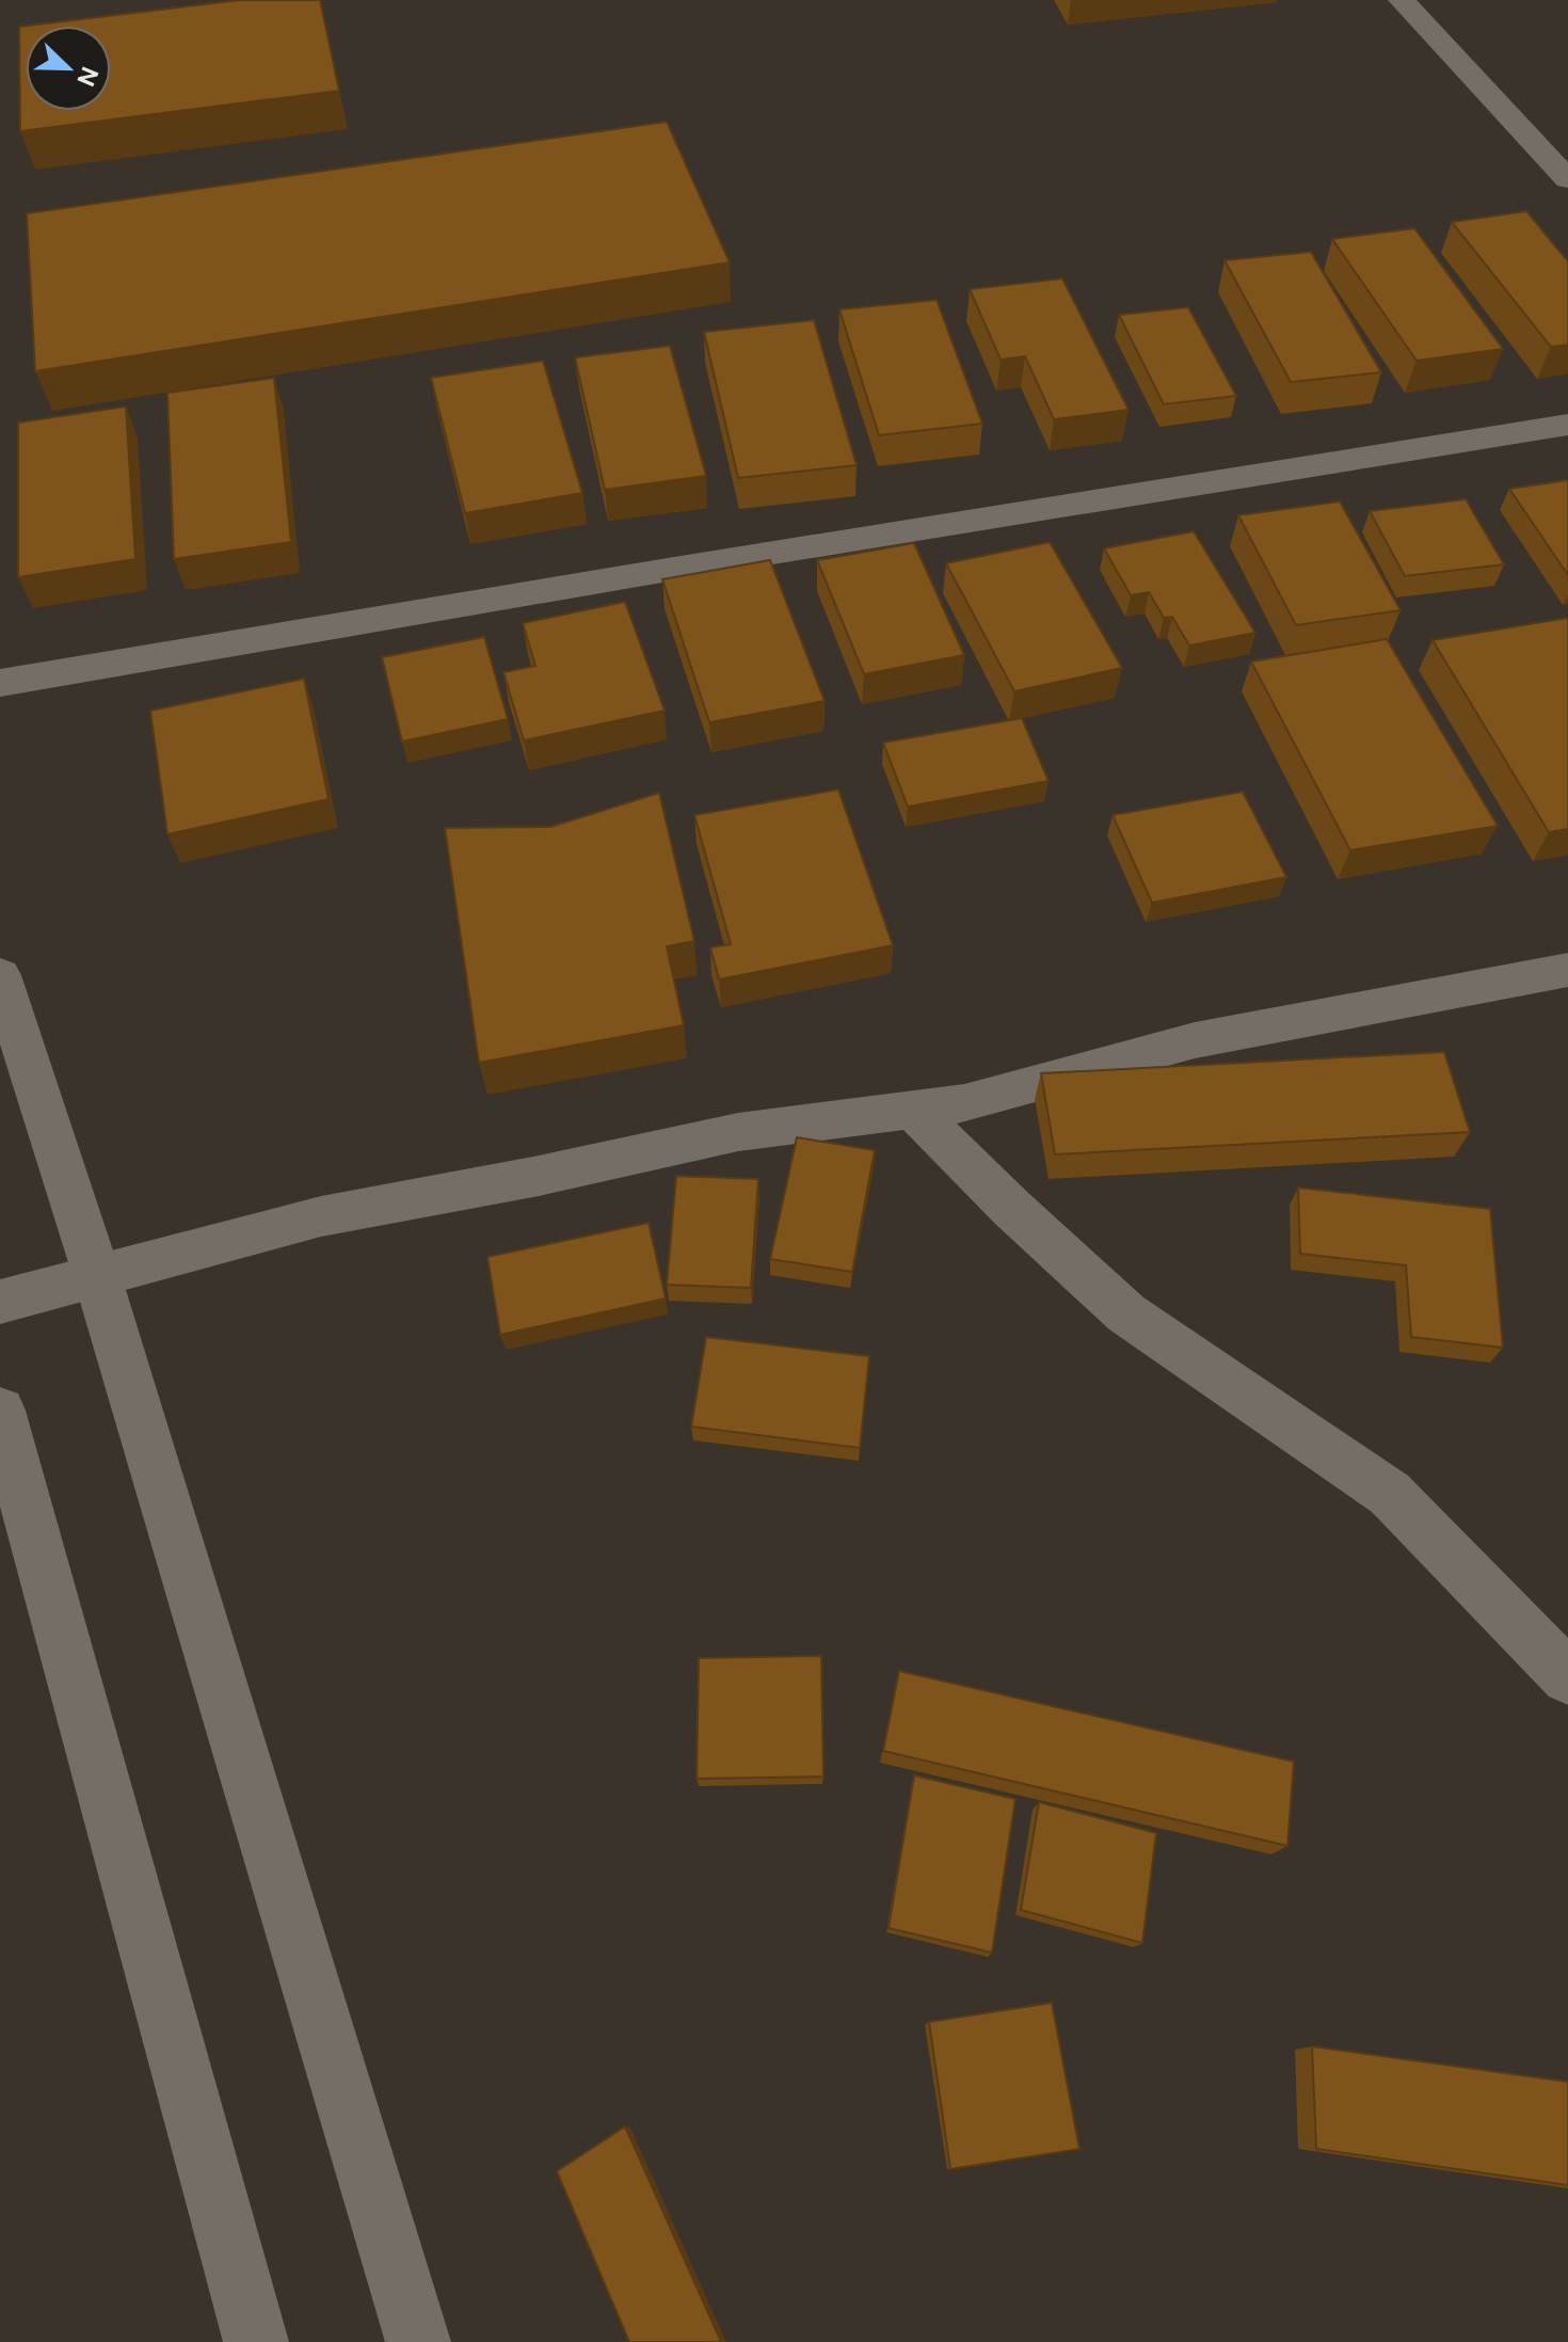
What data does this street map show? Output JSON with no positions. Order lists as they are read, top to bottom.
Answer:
{
  "north": "bottom right"
}
